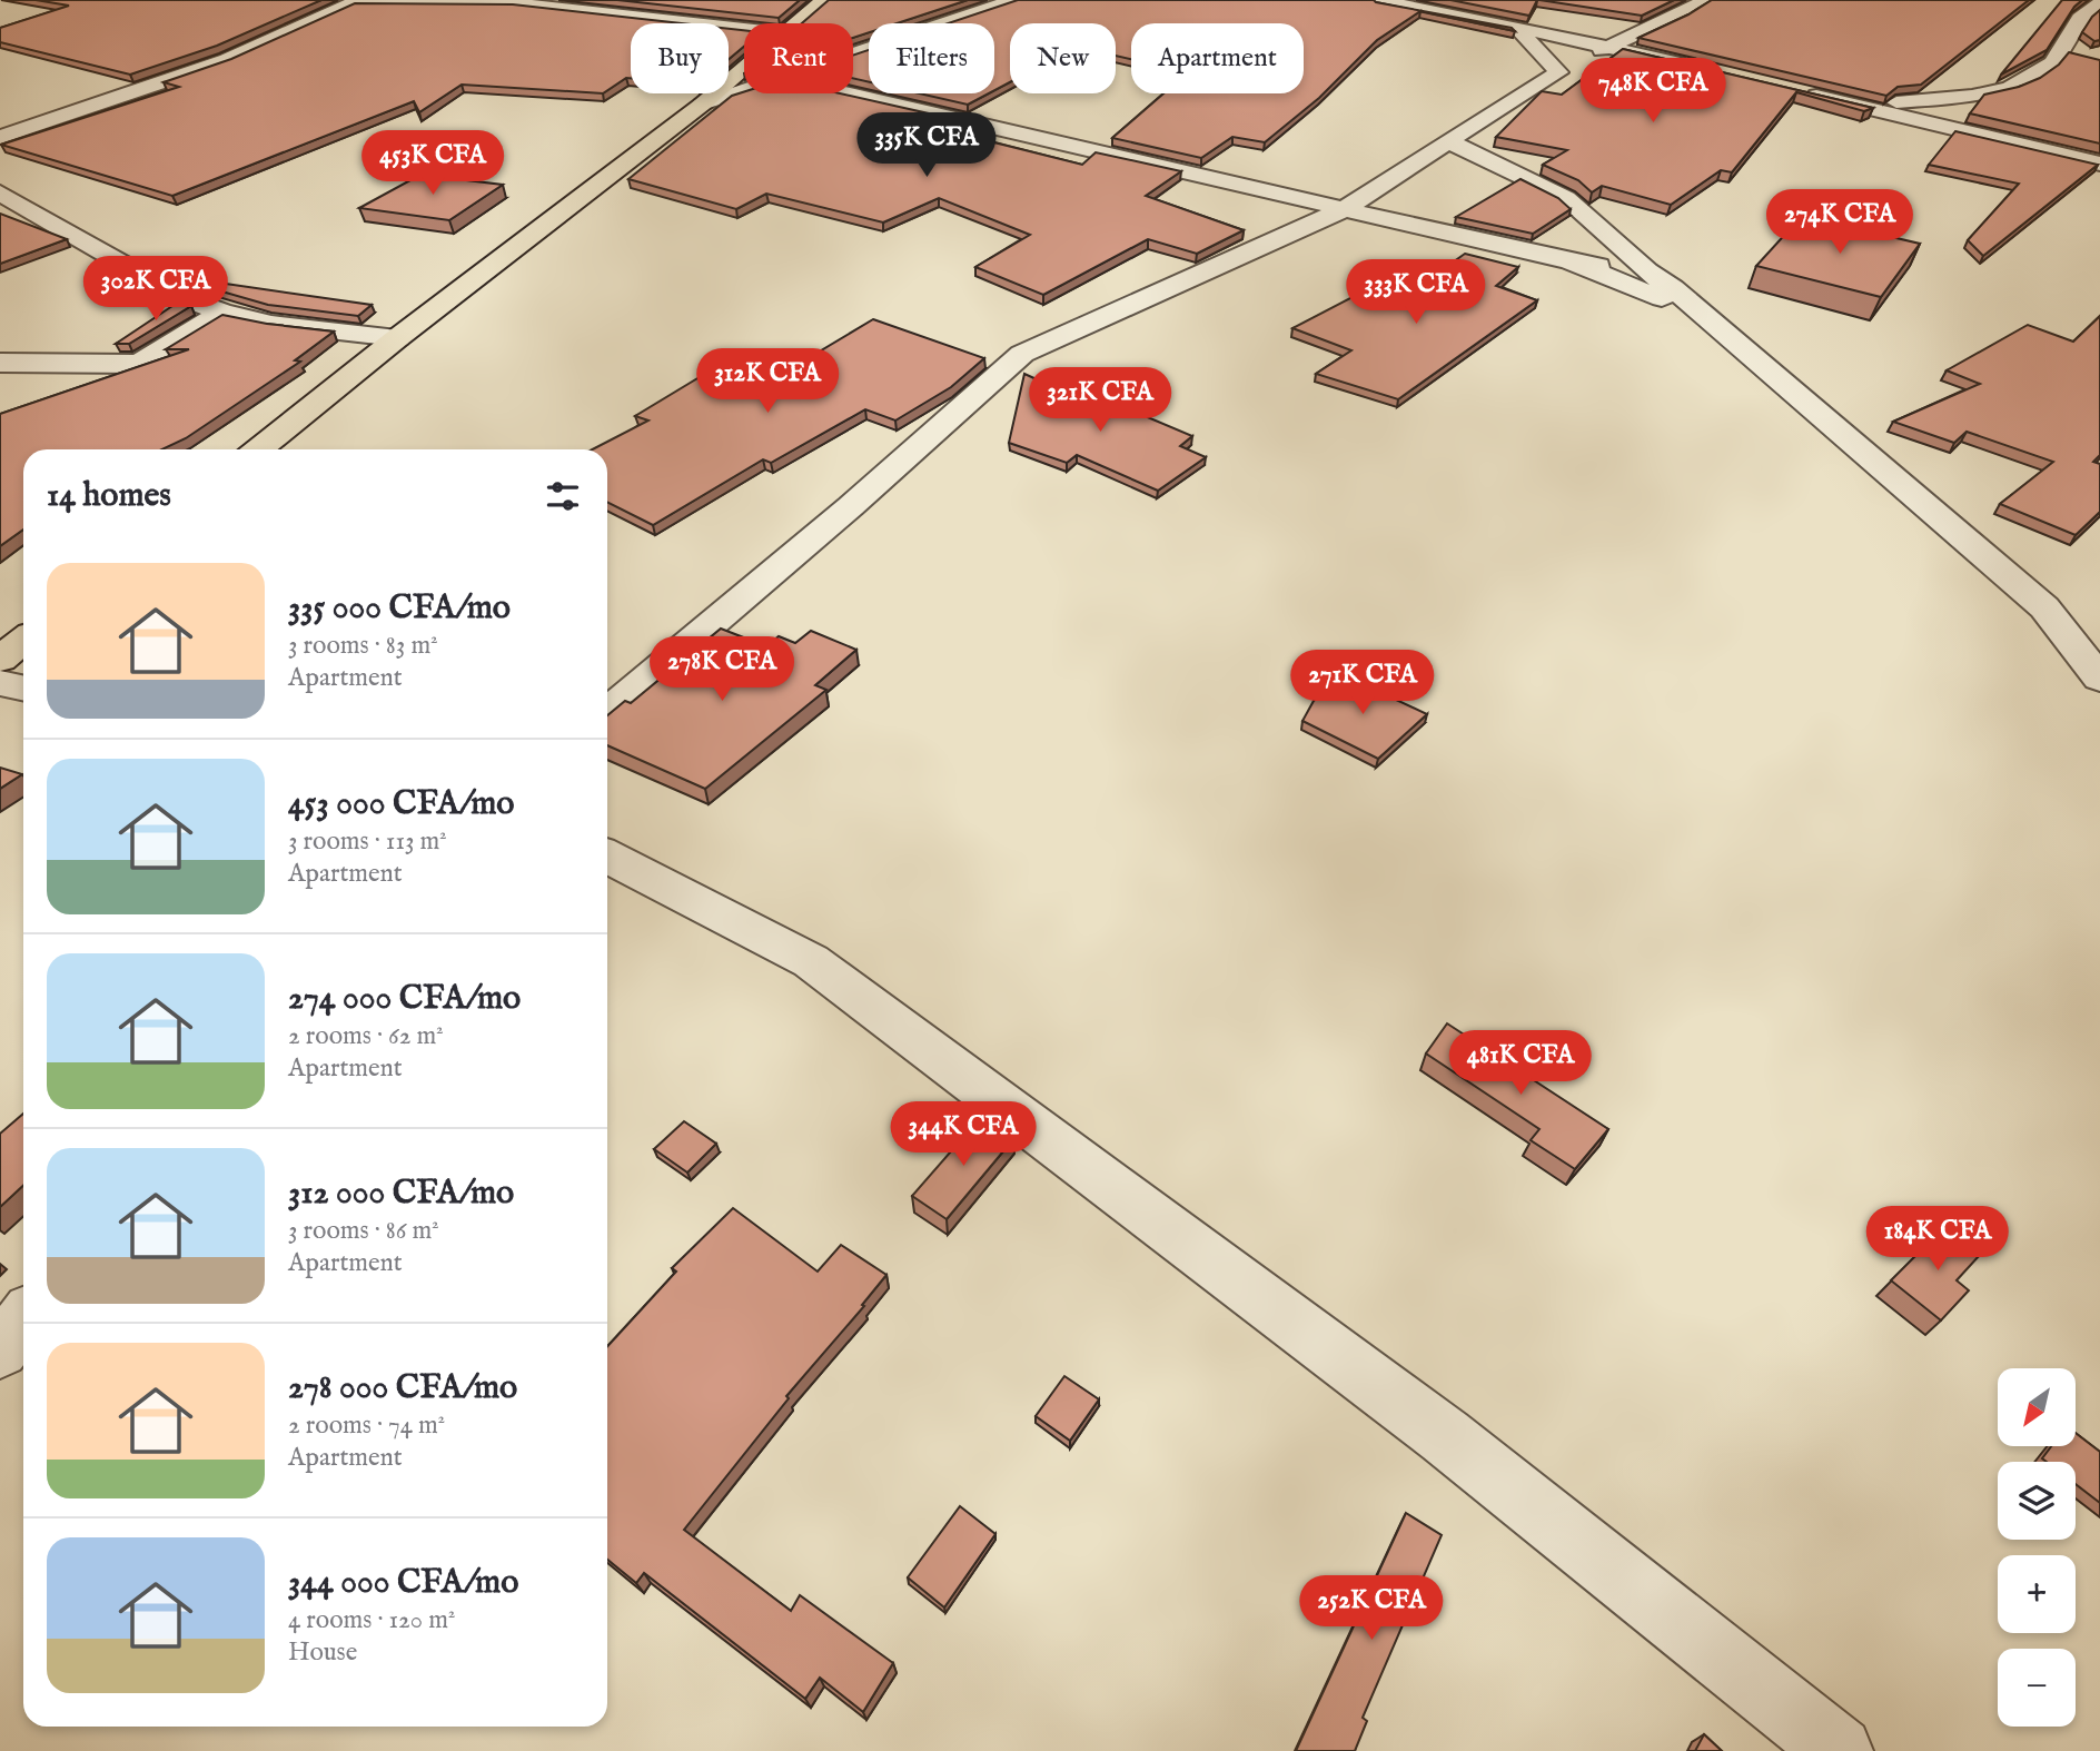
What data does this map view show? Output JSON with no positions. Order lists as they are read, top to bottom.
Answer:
{
  "north": "bottom left",
  "page": {
    "chip": [
      "Buy",
      "Rent",
      "Filters",
      "New",
      "Apartment"
    ],
    "price": [
      "748K CFA",
      "335K CFA",
      "453K CFA",
      "274K CFA",
      "302K CFA",
      "333K CFA",
      "312K CFA",
      "321K CFA",
      "278K CFA",
      "271K CFA",
      "481K CFA",
      "344K CFA",
      "184K CFA",
      "252K CFA"
    ],
    "heading": "14 homes",
    "list": [
      {
        "name": "335 000 CFA/mo",
        "note": "3 rooms · 83 m² · Apartment"
      },
      {
        "name": "453 000 CFA/mo",
        "note": "3 rooms · 113 m² · Apartment"
      },
      {
        "name": "274 000 CFA/mo",
        "note": "2 rooms · 62 m² · Apartment"
      },
      {
        "name": "312 000 CFA/mo",
        "note": "3 rooms · 86 m² · Apartment"
      },
      {
        "name": "278 000 CFA/mo",
        "note": "2 rooms · 74 m² · Apartment"
      },
      {
        "name": "344 000 CFA/mo",
        "note": "4 rooms · 120 m² · House"
      }
    ],
    "map_buttons": ["+", "−"]
  }
}
